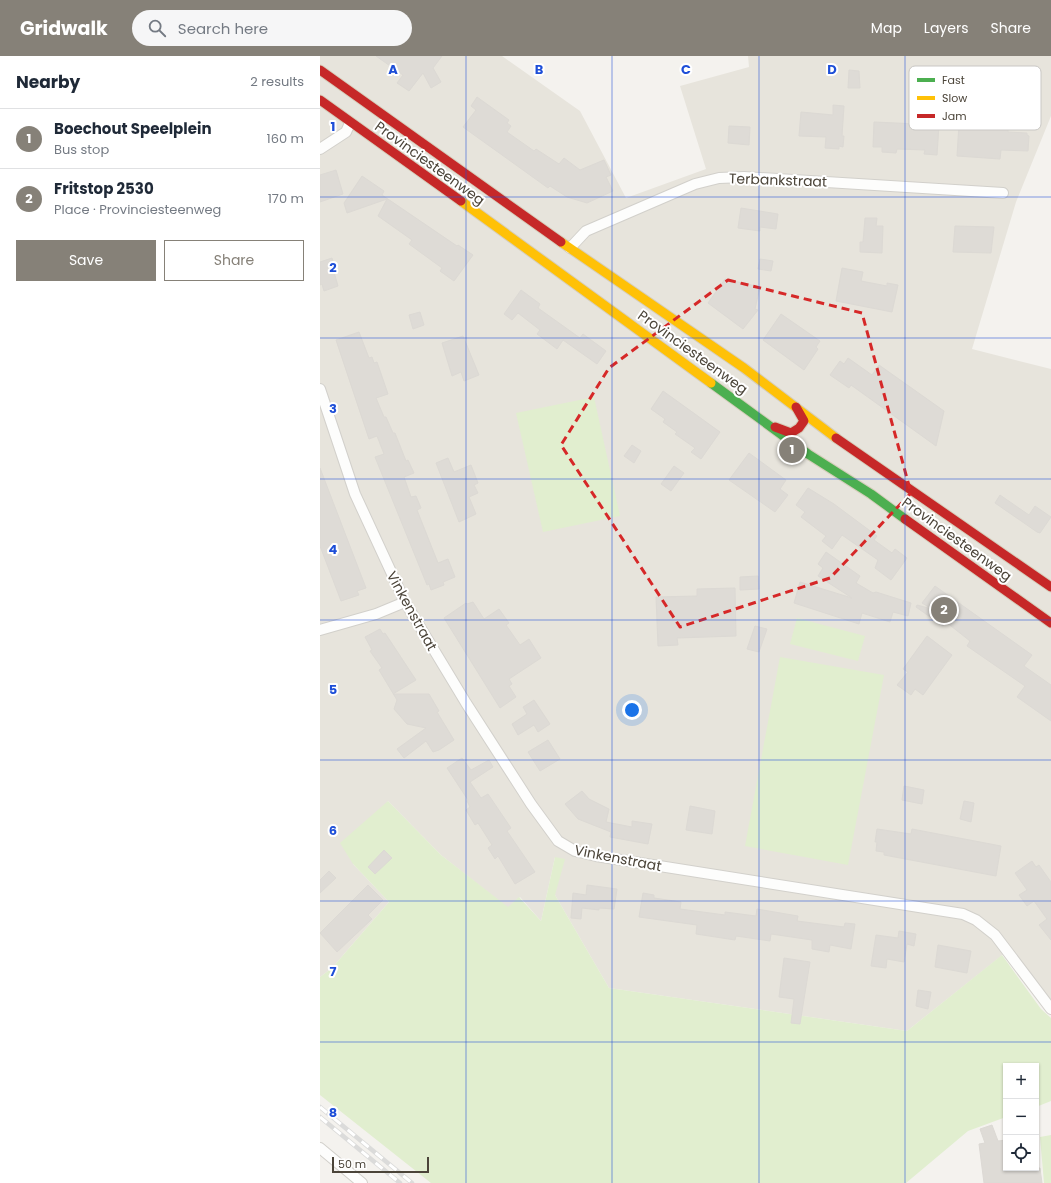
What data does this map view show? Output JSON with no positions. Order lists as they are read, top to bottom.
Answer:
{
  "streets": {
    "main road": ["Provinciesteenweg"],
    "street": ["Terbankstraat", "Vinkenstraat"]
  },
  "crossings": [
    ["Provinciesteenweg", "Terbankstraat"]
  ],
  "legend": ["Fast", "Slow", "Jam"],
  "scale_bar": "50 m",
  "page": {
    "header": "Gridwalk",
    "search": "Search here",
    "nav": ["Map", "Layers", "Share"],
    "heading": ["Nearby", "2 results"],
    "list": [
      {
        "mark": "1",
        "name": "Boechout Speelplein",
        "note": "Bus stop",
        "value": "160 m"
      },
      {
        "mark": "2",
        "name": "Fritstop 2530",
        "note": "Place · Provinciesteenweg",
        "value": "170 m"
      }
    ],
    "buttons": ["Save", "Share"],
    "pins": ["1", "2"],
    "map_buttons": ["+", "−"],
    "scale": "50 m"
  },
  "grid": {
    "columns": [
      "A",
      "B",
      "C",
      "D"
    ],
    "rows": [
      "1",
      "2",
      "3",
      "4",
      "5",
      "6",
      "7",
      "8"
    ]
  }
}
